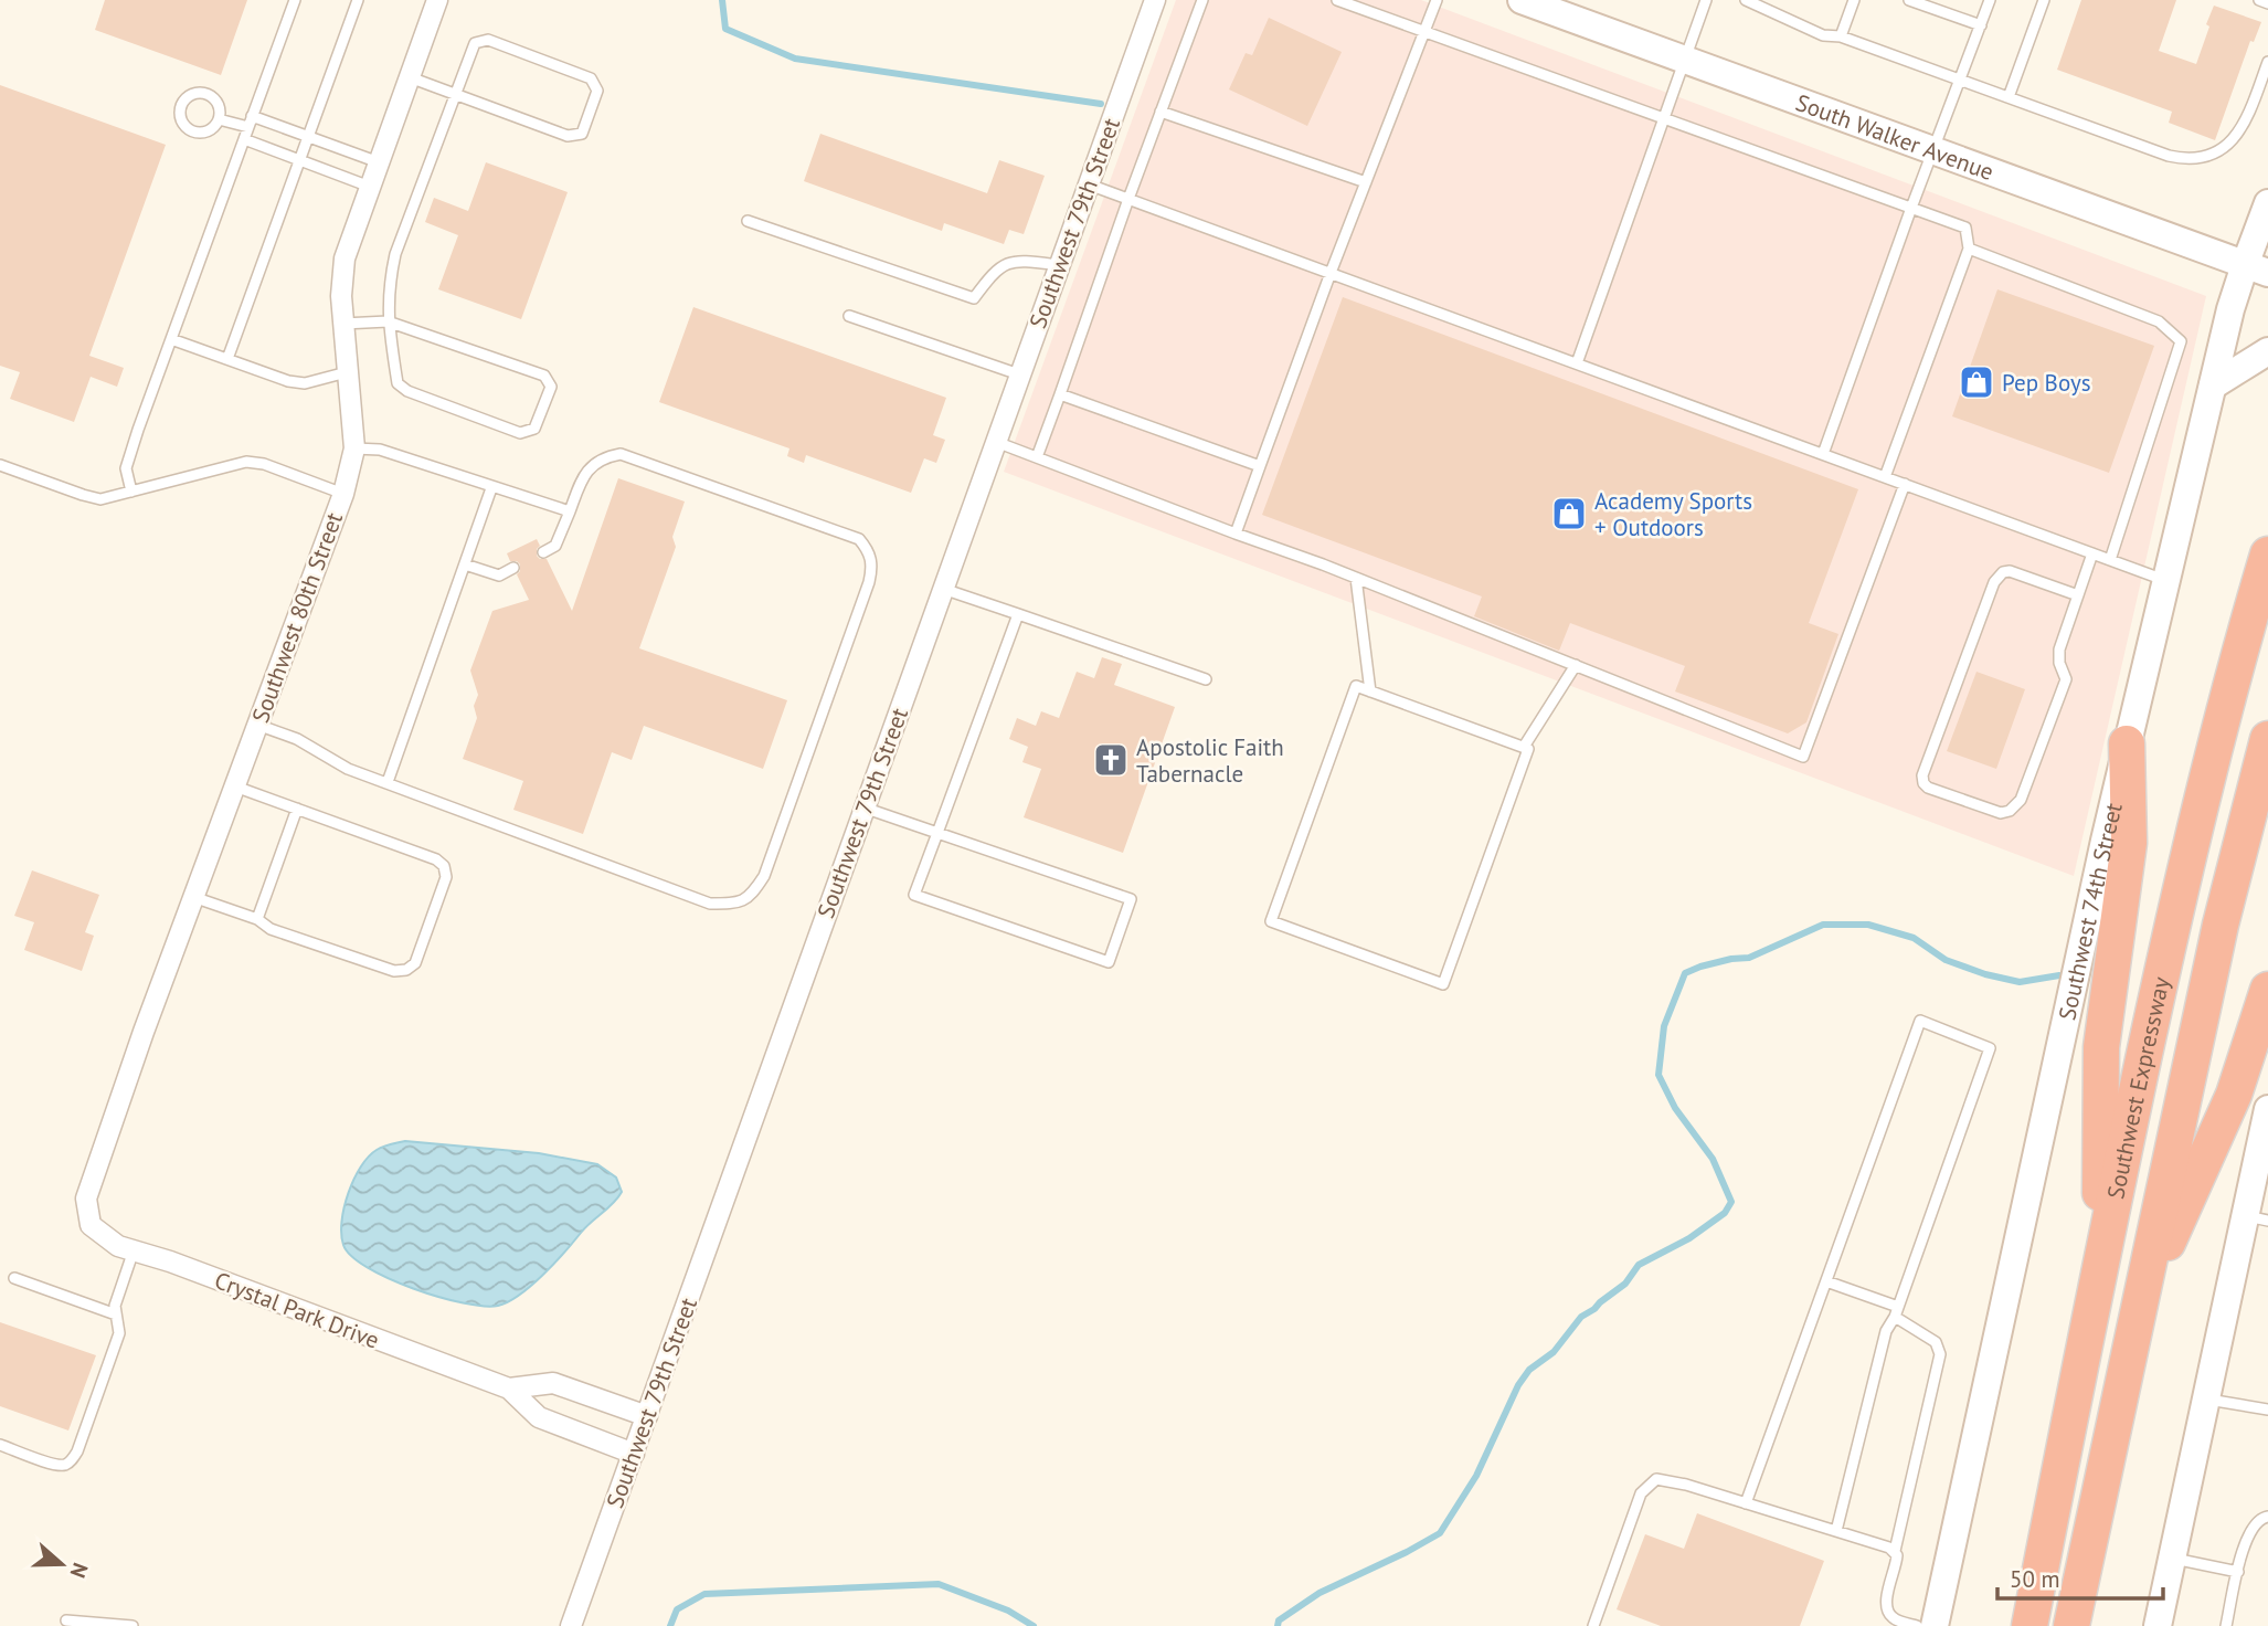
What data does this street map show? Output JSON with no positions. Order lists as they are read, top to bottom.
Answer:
{
  "streets": {
    "highway": ["Southwest Expressway"],
    "main road": ["South Walker Avenue", "Southwest 74th Street"],
    "street": ["Southwest 79th Street", "Southwest 80th Street", "Crystal Park Drive"]
  },
  "crossings": [
    ["South Walker Avenue", "Southwest 74th Street"],
    ["Southwest 79th Street", "Crystal Park Drive"],
    ["Southwest 80th Street", "Crystal Park Drive"]
  ],
  "places": {
    "shop": ["Pep Boys", "Academy Sports + Outdoors"],
    "church": ["Apostolic Faith Tabernacle"]
  },
  "scale_bar": "50 m",
  "north": "right"
}
